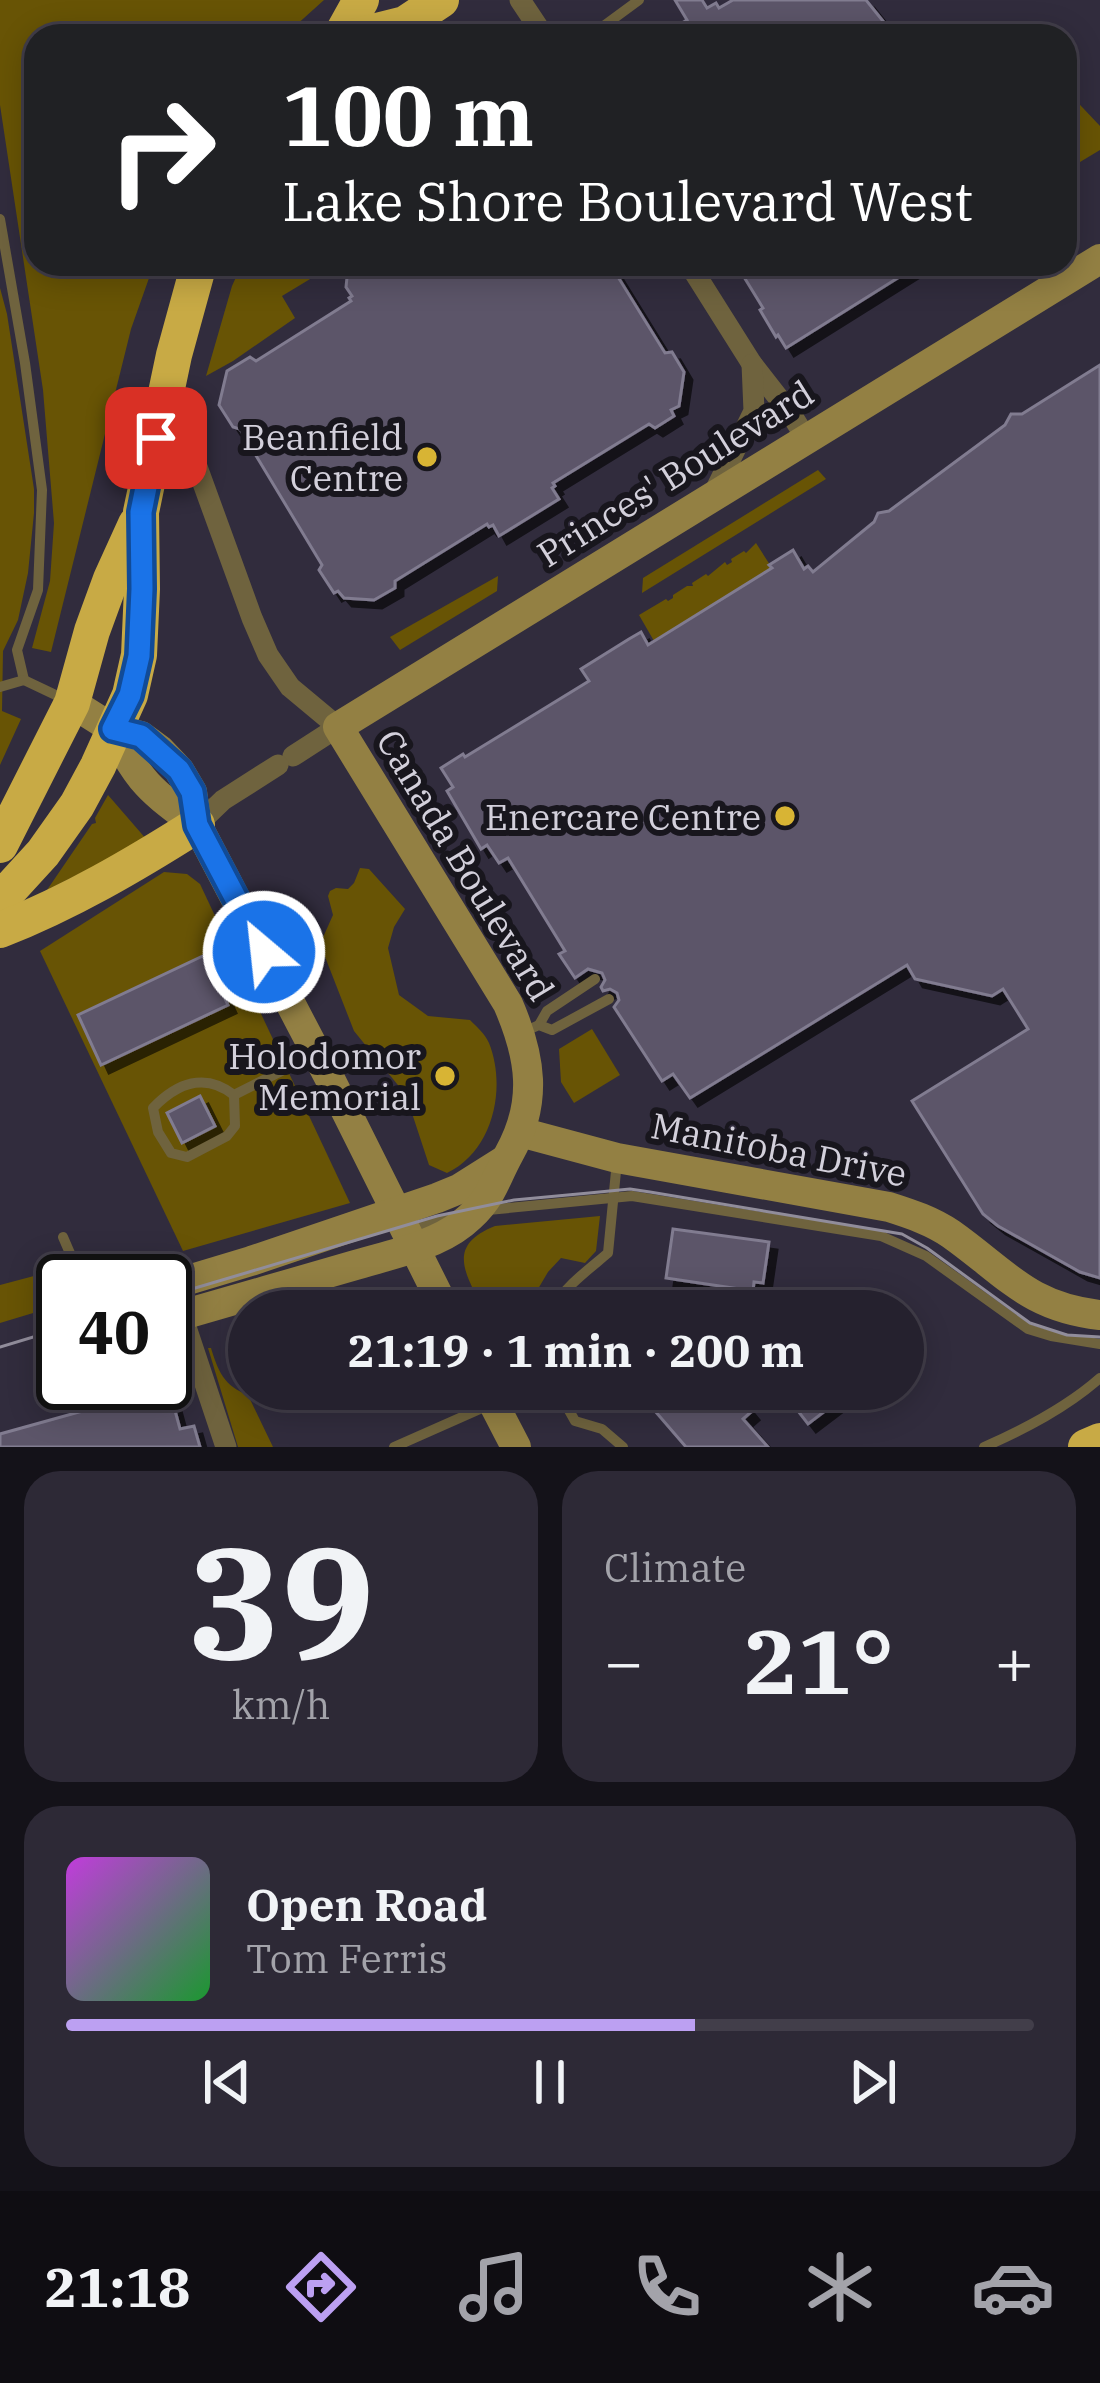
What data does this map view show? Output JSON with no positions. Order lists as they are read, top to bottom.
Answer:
{
  "streets": {
    "street": ["Princes' Boulevard", "Canada Boulevard", "Manitoba Drive"]
  },
  "crossings": [
    ["Princes' Boulevard", "Canada Boulevard"],
    ["Canada Boulevard", "Manitoba Drive"]
  ],
  "places": ["Beanfield Centre", "Enercare Centre", "Holodomor Memorial"],
  "page": {
    "turn": ["100 m", "Lake Shore Boulevard West"],
    "limit": "40",
    "trip": "21:19 · 1 min · 200 m",
    "tile": [
      ["39", "km/h"],
      "Climate"
    ],
    "heat": ["−", "21°", "+"],
    "song": ["Open Road", "Tom Ferris"],
    "tabs": "21:18"
  }
}
